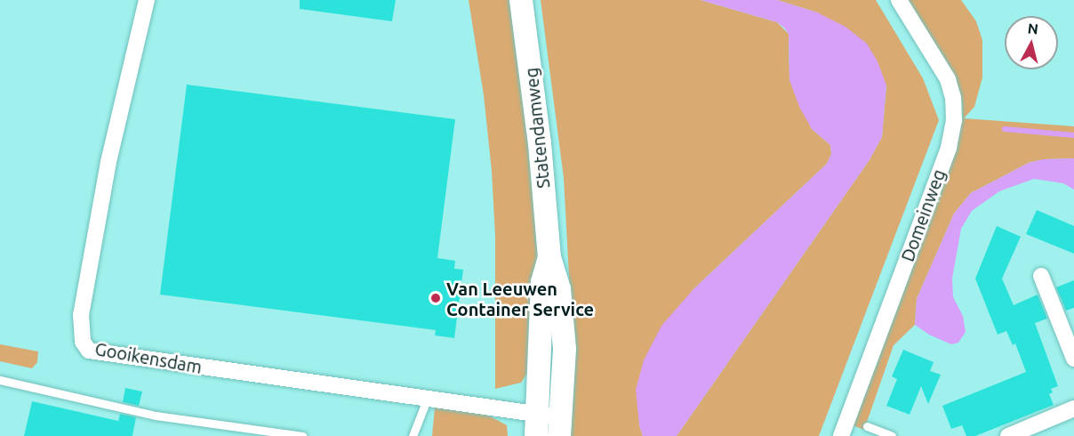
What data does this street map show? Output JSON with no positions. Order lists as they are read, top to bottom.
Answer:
{
  "streets": {
    "main road": ["Statendamweg"],
    "street": ["Domeinweg", "Gooikensdam"]
  },
  "crossings": [
    ["Statendamweg", "Gooikensdam"]
  ],
  "places": ["Van Leeuwen Container Service"],
  "north": "top"
}
